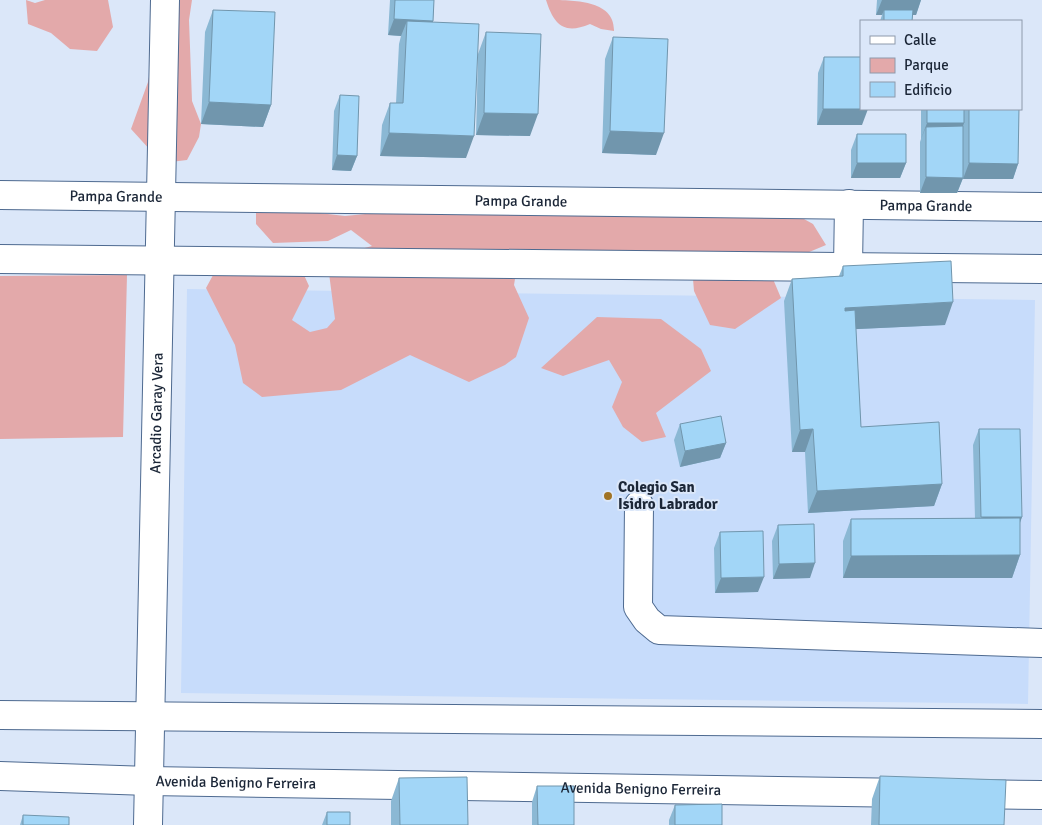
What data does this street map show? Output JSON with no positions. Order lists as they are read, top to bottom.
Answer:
{
  "streets": {
    "street": ["Pampa Grande", "Arcadio Garay Vera", "Avenida Benigno Ferreira"]
  },
  "crossings": [
    ["Pampa Grande", "Arcadio Garay Vera"],
    ["Arcadio Garay Vera", "Avenida Benigno Ferreira"]
  ],
  "places": ["Colegio San Isidro Labrador"],
  "legend": ["Calle", "Parque", "Edificio"]
}
